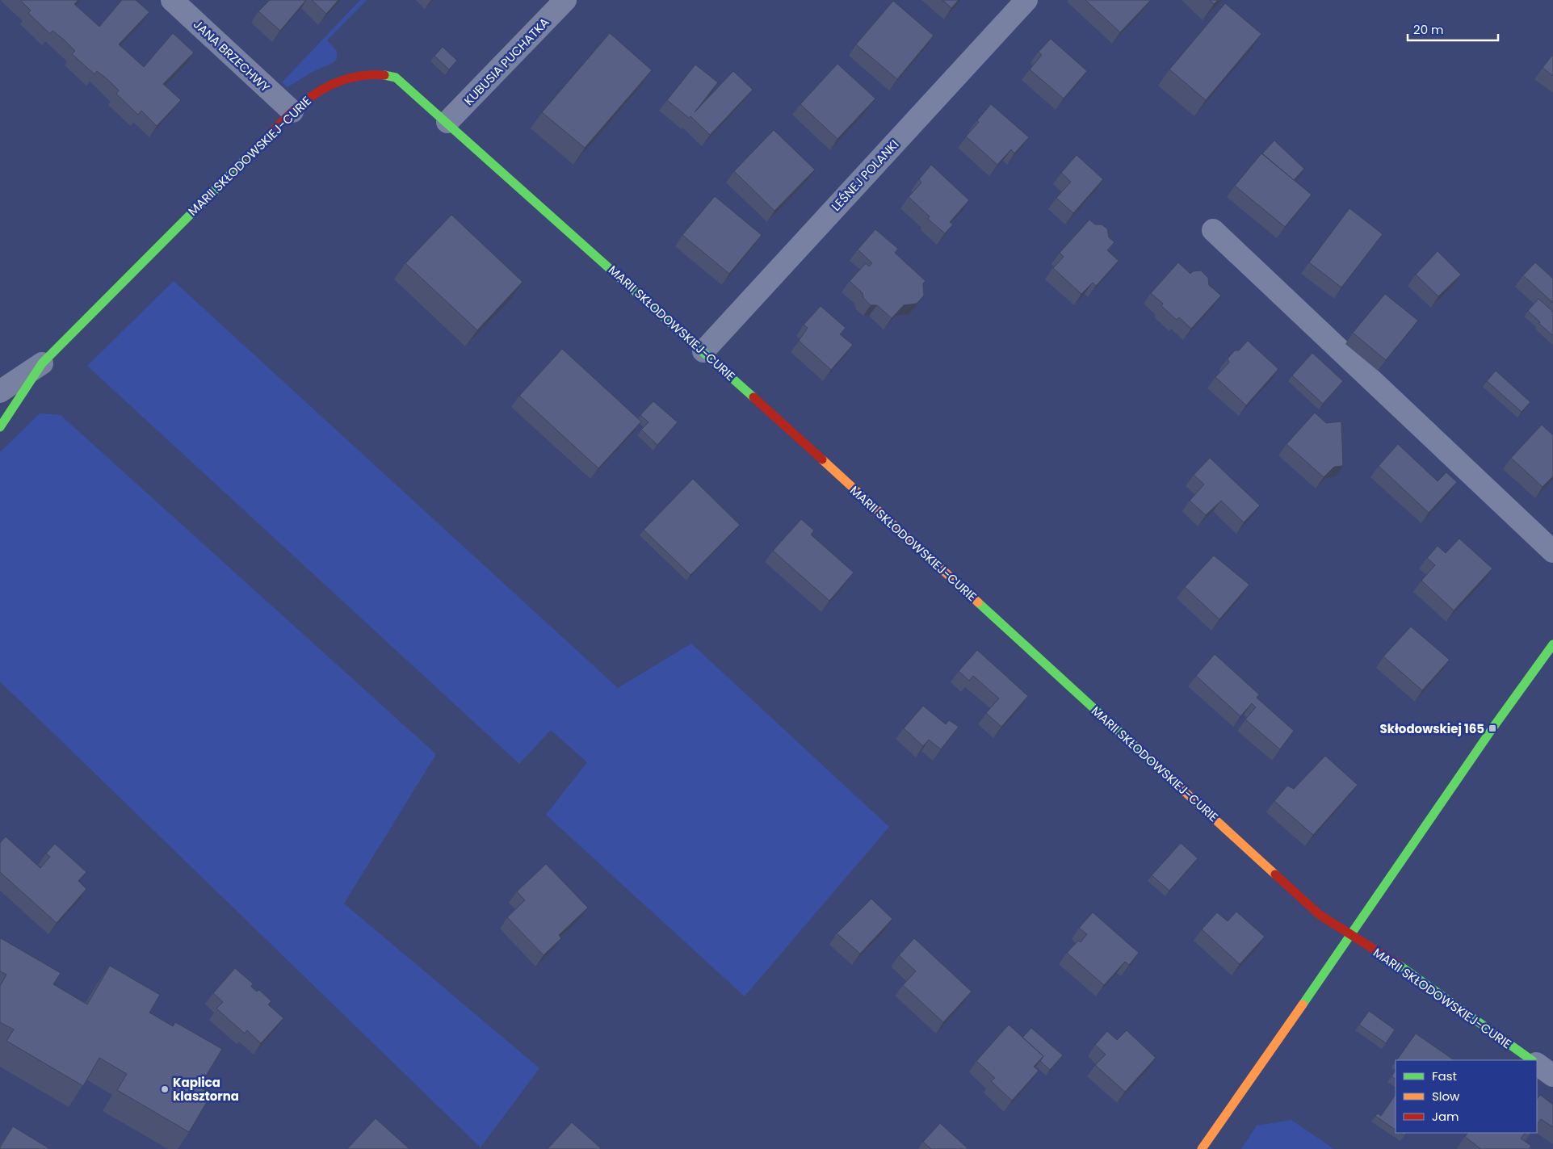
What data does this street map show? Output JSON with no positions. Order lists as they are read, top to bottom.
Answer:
{
  "streets": {
    "street": [
      "JANA BRZECHWY",
      "KUBUSIA PUCHATKA",
      "MARII SKŁODOWSKIEJ-CURIE",
      "LEŚNEJ POLANKI"
    ]
  },
  "crossings": [
    ["JANA BRZECHWY", "MARII SKŁODOWSKIEJ-CURIE"],
    ["KUBUSIA PUCHATKA", "MARII SKŁODOWSKIEJ-CURIE"],
    ["MARII SKŁODOWSKIEJ-CURIE", "LEŚNEJ POLANKI"]
  ],
  "places": {
    "transit": ["Skłodowskiej 165"],
    "other": ["Kaplica klasztorna"]
  },
  "legend": ["Fast", "Slow", "Jam"],
  "scale_bar": "20 m"
}
